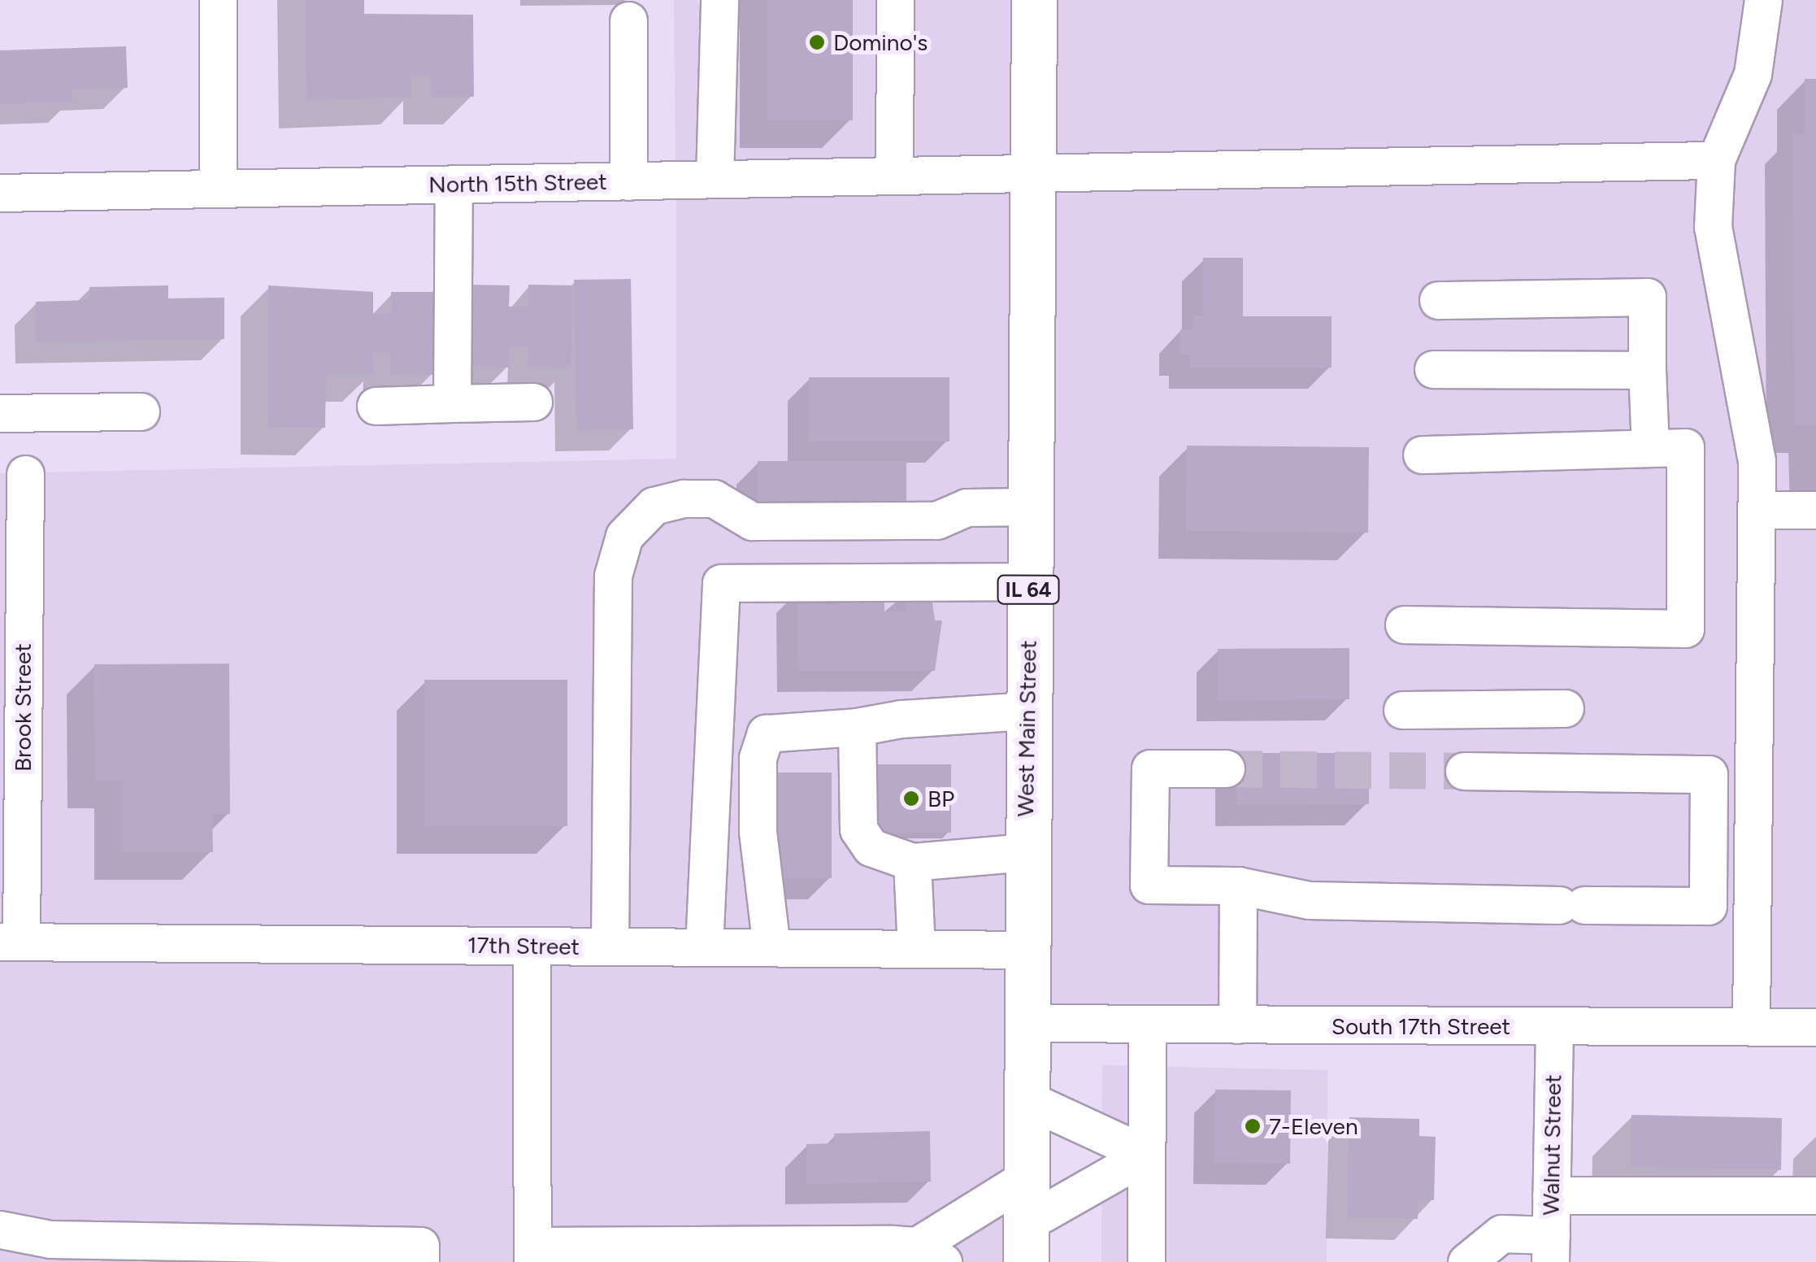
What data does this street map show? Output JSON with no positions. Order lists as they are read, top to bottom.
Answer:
{
  "streets": {
    "main road": ["IL 64", "West Main Street"],
    "street": [
      "North 15th Street",
      "Brook Street",
      "17th Street",
      "South 17th Street",
      "Walnut Street"
    ]
  },
  "crossings": [
    ["North 15th Street", "West Main Street"],
    ["Brook Street", "17th Street"],
    ["West Main Street", "17th Street"],
    ["West Main Street", "South 17th Street"],
    ["South 17th Street", "Walnut Street"]
  ],
  "places": ["Domino's", "BP", "7-Eleven"]
}
